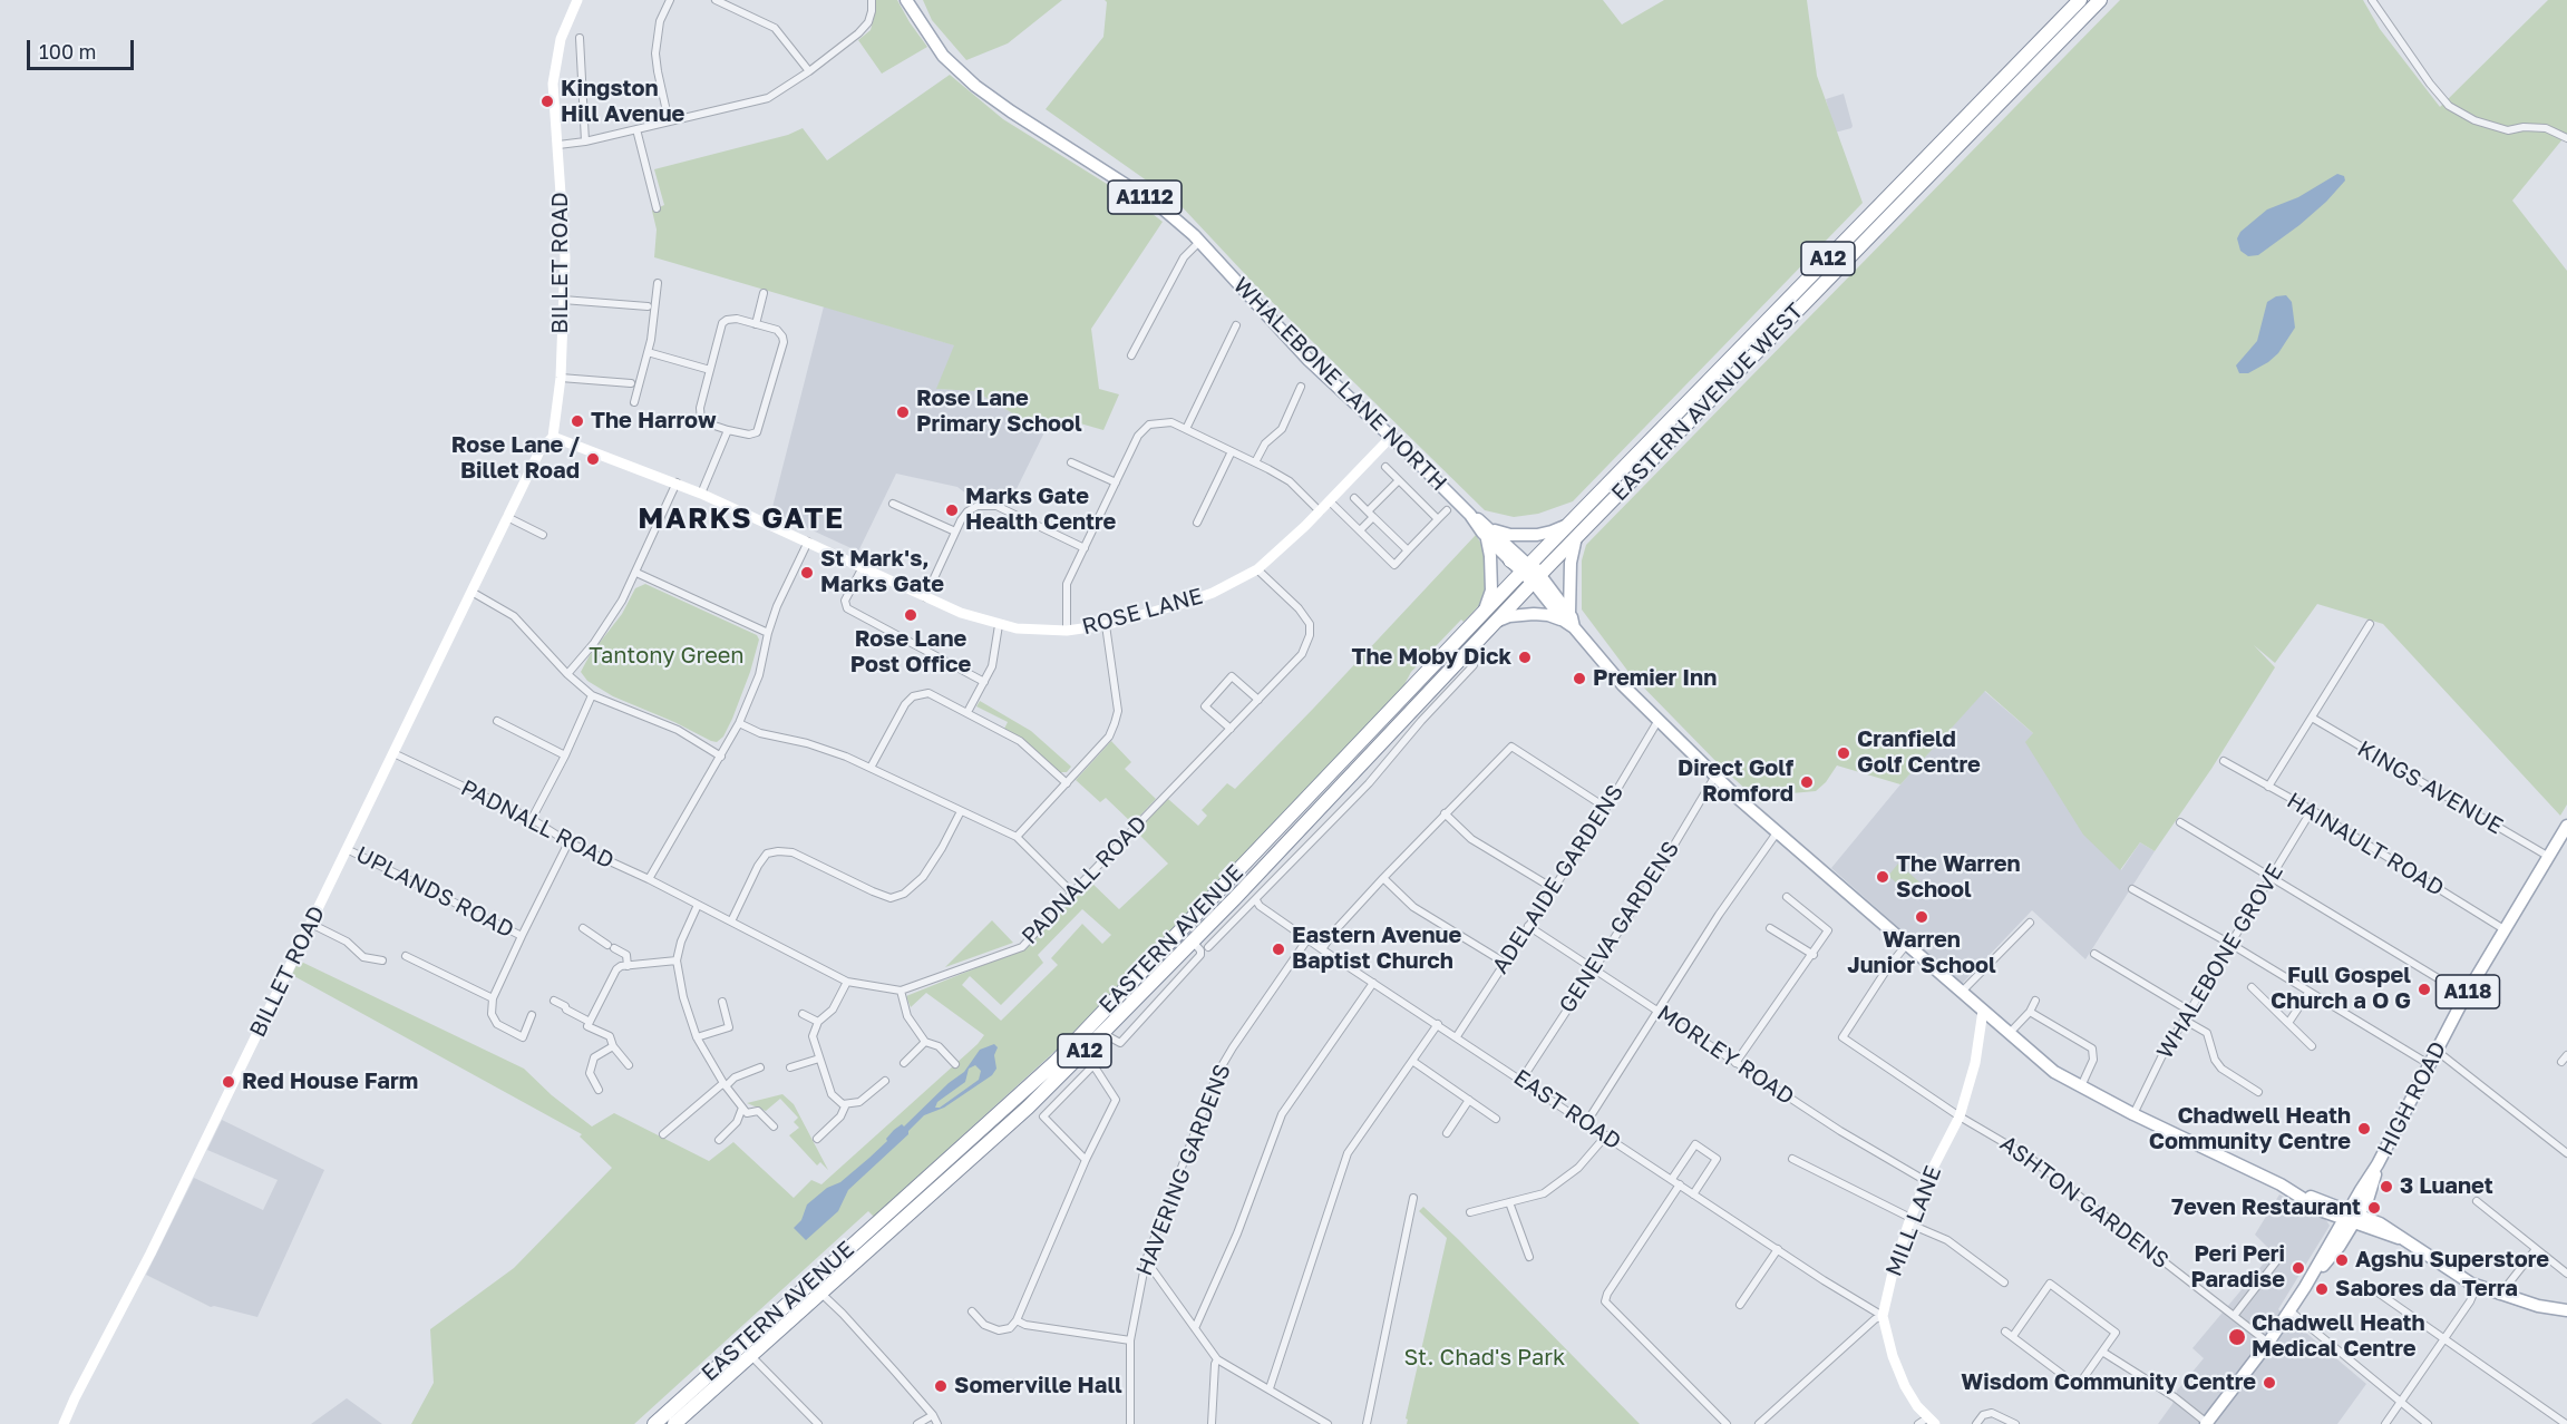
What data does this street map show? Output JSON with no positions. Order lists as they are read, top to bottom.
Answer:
{
  "streets": {
    "highway": ["A12", "EASTERN AVENUE WEST", "EASTERN AVENUE"],
    "main road": [
      "A1112",
      "WHALEBONE LANE NORTH",
      "A118",
      "HIGH ROAD"
    ],
    "street": [
      "BILLET ROAD",
      "ROSE LANE",
      "KINGS AVENUE",
      "PADNALL ROAD",
      "HAINAULT ROAD",
      "ADELAIDE GARDENS",
      "UPLANDS ROAD",
      "GENEVA GARDENS",
      "WHALEBONE GROVE",
      "MORLEY ROAD",
      "EAST ROAD",
      "HAVERING GARDENS",
      "ASHTON GARDENS",
      "MILL LANE"
    ]
  },
  "crossings": [
    ["A1112", "WHALEBONE LANE NORTH"],
    ["A1112", "EASTERN AVENUE"],
    ["A1112", "HIGH ROAD"],
    ["A12", "WHALEBONE LANE NORTH"],
    ["A12", "EASTERN AVENUE WEST"],
    ["A12", "EASTERN AVENUE"],
    ["BILLET ROAD", "ROSE LANE"],
    ["BILLET ROAD", "PADNALL ROAD"],
    ["BILLET ROAD", "UPLANDS ROAD"],
    ["WHALEBONE LANE NORTH", "EASTERN AVENUE WEST"],
    ["WHALEBONE LANE NORTH", "ROSE LANE"],
    ["WHALEBONE LANE NORTH", "ADELAIDE GARDENS"],
    ["WHALEBONE LANE NORTH", "GENEVA GARDENS"],
    ["WHALEBONE LANE NORTH", "EASTERN AVENUE"],
    ["WHALEBONE LANE NORTH", "WHALEBONE GROVE"],
    ["WHALEBONE LANE NORTH", "HIGH ROAD"],
    ["WHALEBONE LANE NORTH", "ASHTON GARDENS"],
    ["WHALEBONE LANE NORTH", "MILL LANE"],
    ["EASTERN AVENUE WEST", "EASTERN AVENUE"],
    ["ROSE LANE", "PADNALL ROAD"],
    ["KINGS AVENUE", "HIGH ROAD"],
    ["PADNALL ROAD", "UPLANDS ROAD"],
    ["HAINAULT ROAD", "WHALEBONE GROVE"],
    ["HAINAULT ROAD", "HIGH ROAD"],
    ["ADELAIDE GARDENS", "MORLEY ROAD"],
    ["ADELAIDE GARDENS", "EAST ROAD"],
    ["GENEVA GARDENS", "MORLEY ROAD"],
    ["GENEVA GARDENS", "EAST ROAD"],
    ["EASTERN AVENUE", "EAST ROAD"],
    ["MORLEY ROAD", "MILL LANE"],
    ["HIGH ROAD", "ASHTON GARDENS"],
    ["EAST ROAD", "HAVERING GARDENS"],
    ["EAST ROAD", "MILL LANE"],
    ["ASHTON GARDENS", "MILL LANE"]
  ],
  "districts": ["MARKS GATE"],
  "parks": ["Tantony Green", "St. Chad's Park"],
  "places": [
    "Kingston Hill Avenue",
    "Rose Lane Primary School",
    "The Harrow",
    "Rose Lane / Billet Road",
    "Marks Gate Health Centre",
    "St Mark's, Marks Gate",
    "Rose Lane Post Office",
    "The Moby Dick",
    "Premier Inn",
    "Cranfield Golf Centre",
    "Direct Golf Romford",
    "The Warren School",
    "Warren Junior School",
    "Eastern Avenue Baptist Church",
    "Full Gospel Church a O G",
    "Red House Farm",
    "Chadwell Heath Community Centre",
    "3 Luanet",
    "7even Restaurant",
    "Agshu Superstore",
    "Peri Peri Paradise",
    "Sabores da Terra",
    "Chadwell Heath Medical Centre",
    "Wisdom Community Centre",
    "Somerville Hall"
  ],
  "scale_bar": "100 m"
}
